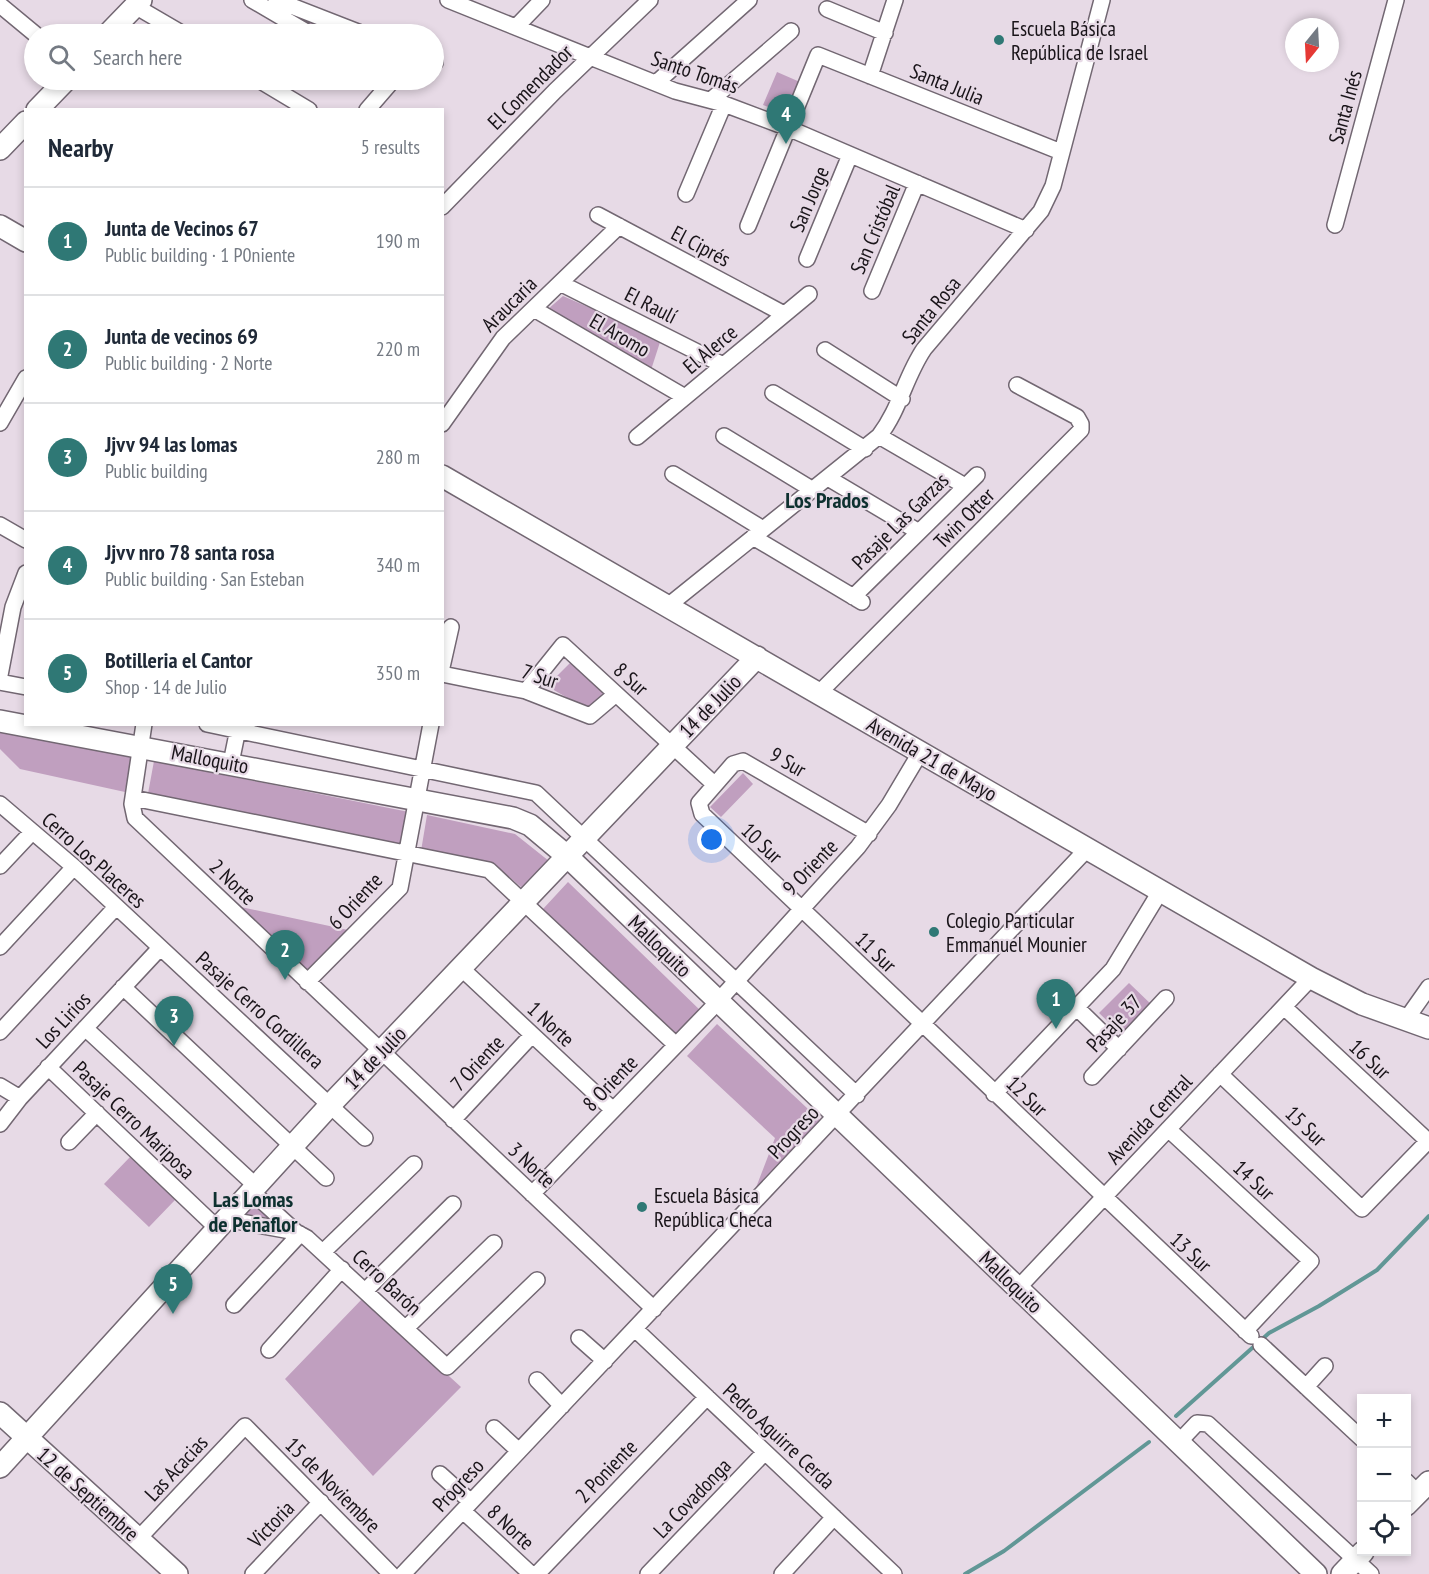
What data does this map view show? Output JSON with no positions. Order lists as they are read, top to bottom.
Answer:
{
  "streets": {
    "street": [
      "Santo Tomás",
      "Santa Julia",
      "El Comendador",
      "Santa Inés",
      "San Jorge",
      "San Cristóbal",
      "El Ciprés",
      "Araucaria",
      "El Raulí",
      "Santa Rosa",
      "El Aromo",
      "El Alerce",
      "Twin Otter",
      "Pasaje Las Garzas",
      "7 Sur",
      "8 Sur",
      "14 de Julio",
      "Malloquito",
      "Avenida 21 de Mayo",
      "9 Sur",
      "10 Sur",
      "Cerro Los Placeres",
      "9 Oriente",
      "2 Norte",
      "6 Oriente",
      "11 Sur",
      "Pasaje Cerro Cordillera",
      "Los Lirios",
      "Pasaje 37",
      "1 Norte",
      "16 Sur",
      "7 Oriente",
      "8 Oriente",
      "12 Sur",
      "Avenida Central",
      "Pasaje Cerro Mariposa",
      "15 Sur",
      "Progreso",
      "3 Norte",
      "14 Sur",
      "13 Sur",
      "Cerro Barón",
      "Pedro Aguirre Cerda",
      "Las Acacias",
      "2 Poniente",
      "15 de Noviembre",
      "12 de Septiembre",
      "La Covadonga",
      "Victoria",
      "8 Norte"
    ]
  },
  "crossings": [
    ["Santo Tomás", "Santa Julia"],
    ["Santo Tomás", "El Comendador"],
    ["Santo Tomás", "San Jorge"],
    ["Santo Tomás", "San Cristóbal"],
    ["Santo Tomás", "Santa Rosa"],
    ["Santa Julia", "Santa Rosa"],
    ["El Ciprés", "Araucaria"],
    ["El Ciprés", "El Alerce"],
    ["Araucaria", "El Raulí"],
    ["Araucaria", "El Aromo"],
    ["El Raulí", "El Alerce"],
    ["Santa Rosa", "Pasaje Las Garzas"],
    ["Santa Rosa", "Avenida 21 de Mayo"],
    ["El Aromo", "El Alerce"],
    ["Twin Otter", "Avenida 21 de Mayo"],
    ["7 Sur", "8 Sur"],
    ["8 Sur", "14 de Julio"],
    ["8 Sur", "9 Sur"],
    ["14 de Julio", "Malloquito"],
    ["14 de Julio", "Avenida 21 de Mayo"],
    ["14 de Julio", "2 Norte"],
    ["14 de Julio", "Pasaje Cerro Cordillera"],
    ["14 de Julio", "1 Norte"],
    ["14 de Julio", "Pasaje Cerro Mariposa"],
    ["14 de Julio", "3 Norte"],
    ["14 de Julio", "Cerro Barón"],
    ["14 de Julio", "12 de Septiembre"],
    ["Malloquito", "9 Oriente"],
    ["Malloquito", "6 Oriente"],
    ["Malloquito", "8 Oriente"],
    ["Malloquito", "Avenida Central"],
    ["Malloquito", "Progreso"],
    ["Avenida 21 de Mayo", "9 Oriente"],
    ["Avenida 21 de Mayo", "Avenida Central"],
    ["Avenida 21 de Mayo", "Progreso"],
    ["9 Sur", "10 Sur"],
    ["9 Sur", "9 Oriente"],
    ["10 Sur", "9 Oriente"],
    ["10 Sur", "11 Sur"],
    ["Cerro Los Placeres", "Pasaje Cerro Cordillera"],
    ["Cerro Los Placeres", "Los Lirios"],
    ["9 Oriente", "11 Sur"],
    ["9 Oriente", "8 Oriente"],
    ["2 Norte", "6 Oriente"],
    ["2 Norte", "3 Norte"],
    ["11 Sur", "12 Sur"],
    ["11 Sur", "Progreso"],
    ["Pasaje Cerro Cordillera", "Los Lirios"],
    ["Los Lirios", "Pasaje Cerro Mariposa"],
    ["Los Lirios", "Cerro Barón"],
    ["1 Norte", "7 Oriente"],
    ["1 Norte", "8 Oriente"],
    ["16 Sur", "Avenida Central"],
    ["16 Sur", "15 Sur"],
    ["7 Oriente", "3 Norte"],
    ["8 Oriente", "3 Norte"],
    ["12 Sur", "Avenida Central"],
    ["12 Sur", "Progreso"],
    ["12 Sur", "13 Sur"],
    ["Avenida Central", "15 Sur"],
    ["Avenida Central", "14 Sur"],
    ["Avenida Central", "13 Sur"],
    ["Pasaje Cerro Mariposa", "Cerro Barón"],
    ["Progreso", "3 Norte"],
    ["Progreso", "Pedro Aguirre Cerda"],
    ["Progreso", "15 de Noviembre"],
    ["Progreso", "8 Norte"],
    ["14 Sur", "13 Sur"],
    ["Pedro Aguirre Cerda", "2 Poniente"],
    ["Pedro Aguirre Cerda", "La Covadonga"],
    ["Las Acacias", "15 de Noviembre"],
    ["Las Acacias", "12 de Septiembre"],
    ["15 de Noviembre", "Victoria"]
  ],
  "districts": ["Los Prados", "Las Lomas de Peñaflor"],
  "places": ["Escuela Básica República de Israel", "Colegio Particular Emmanuel Mounier", "Escuela Básica República Checa"],
  "north": "bottom",
  "page": {
    "search": "Search here",
    "pins": [
      "4",
      "2",
      "1",
      "3",
      "5"
    ],
    "heading": ["Nearby", "5 results"],
    "list": [
      {
        "mark": "1",
        "name": "Junta de Vecinos 67",
        "note": "Public building · 1 P0niente",
        "value": "190 m"
      },
      {
        "mark": "2",
        "name": "Junta de vecinos 69",
        "note": "Public building · 2 Norte",
        "value": "220 m"
      },
      {
        "mark": "3",
        "name": "Jjvv 94 las lomas",
        "note": "Public building",
        "value": "280 m"
      },
      {
        "mark": "4",
        "name": "Jjvv nro 78 santa rosa",
        "note": "Public building · San Esteban",
        "value": "340 m"
      },
      {
        "mark": "5",
        "name": "Botilleria el Cantor",
        "note": "Shop · 14 de Julio",
        "value": "350 m"
      }
    ],
    "map_buttons": ["+", "−"]
  }
}
